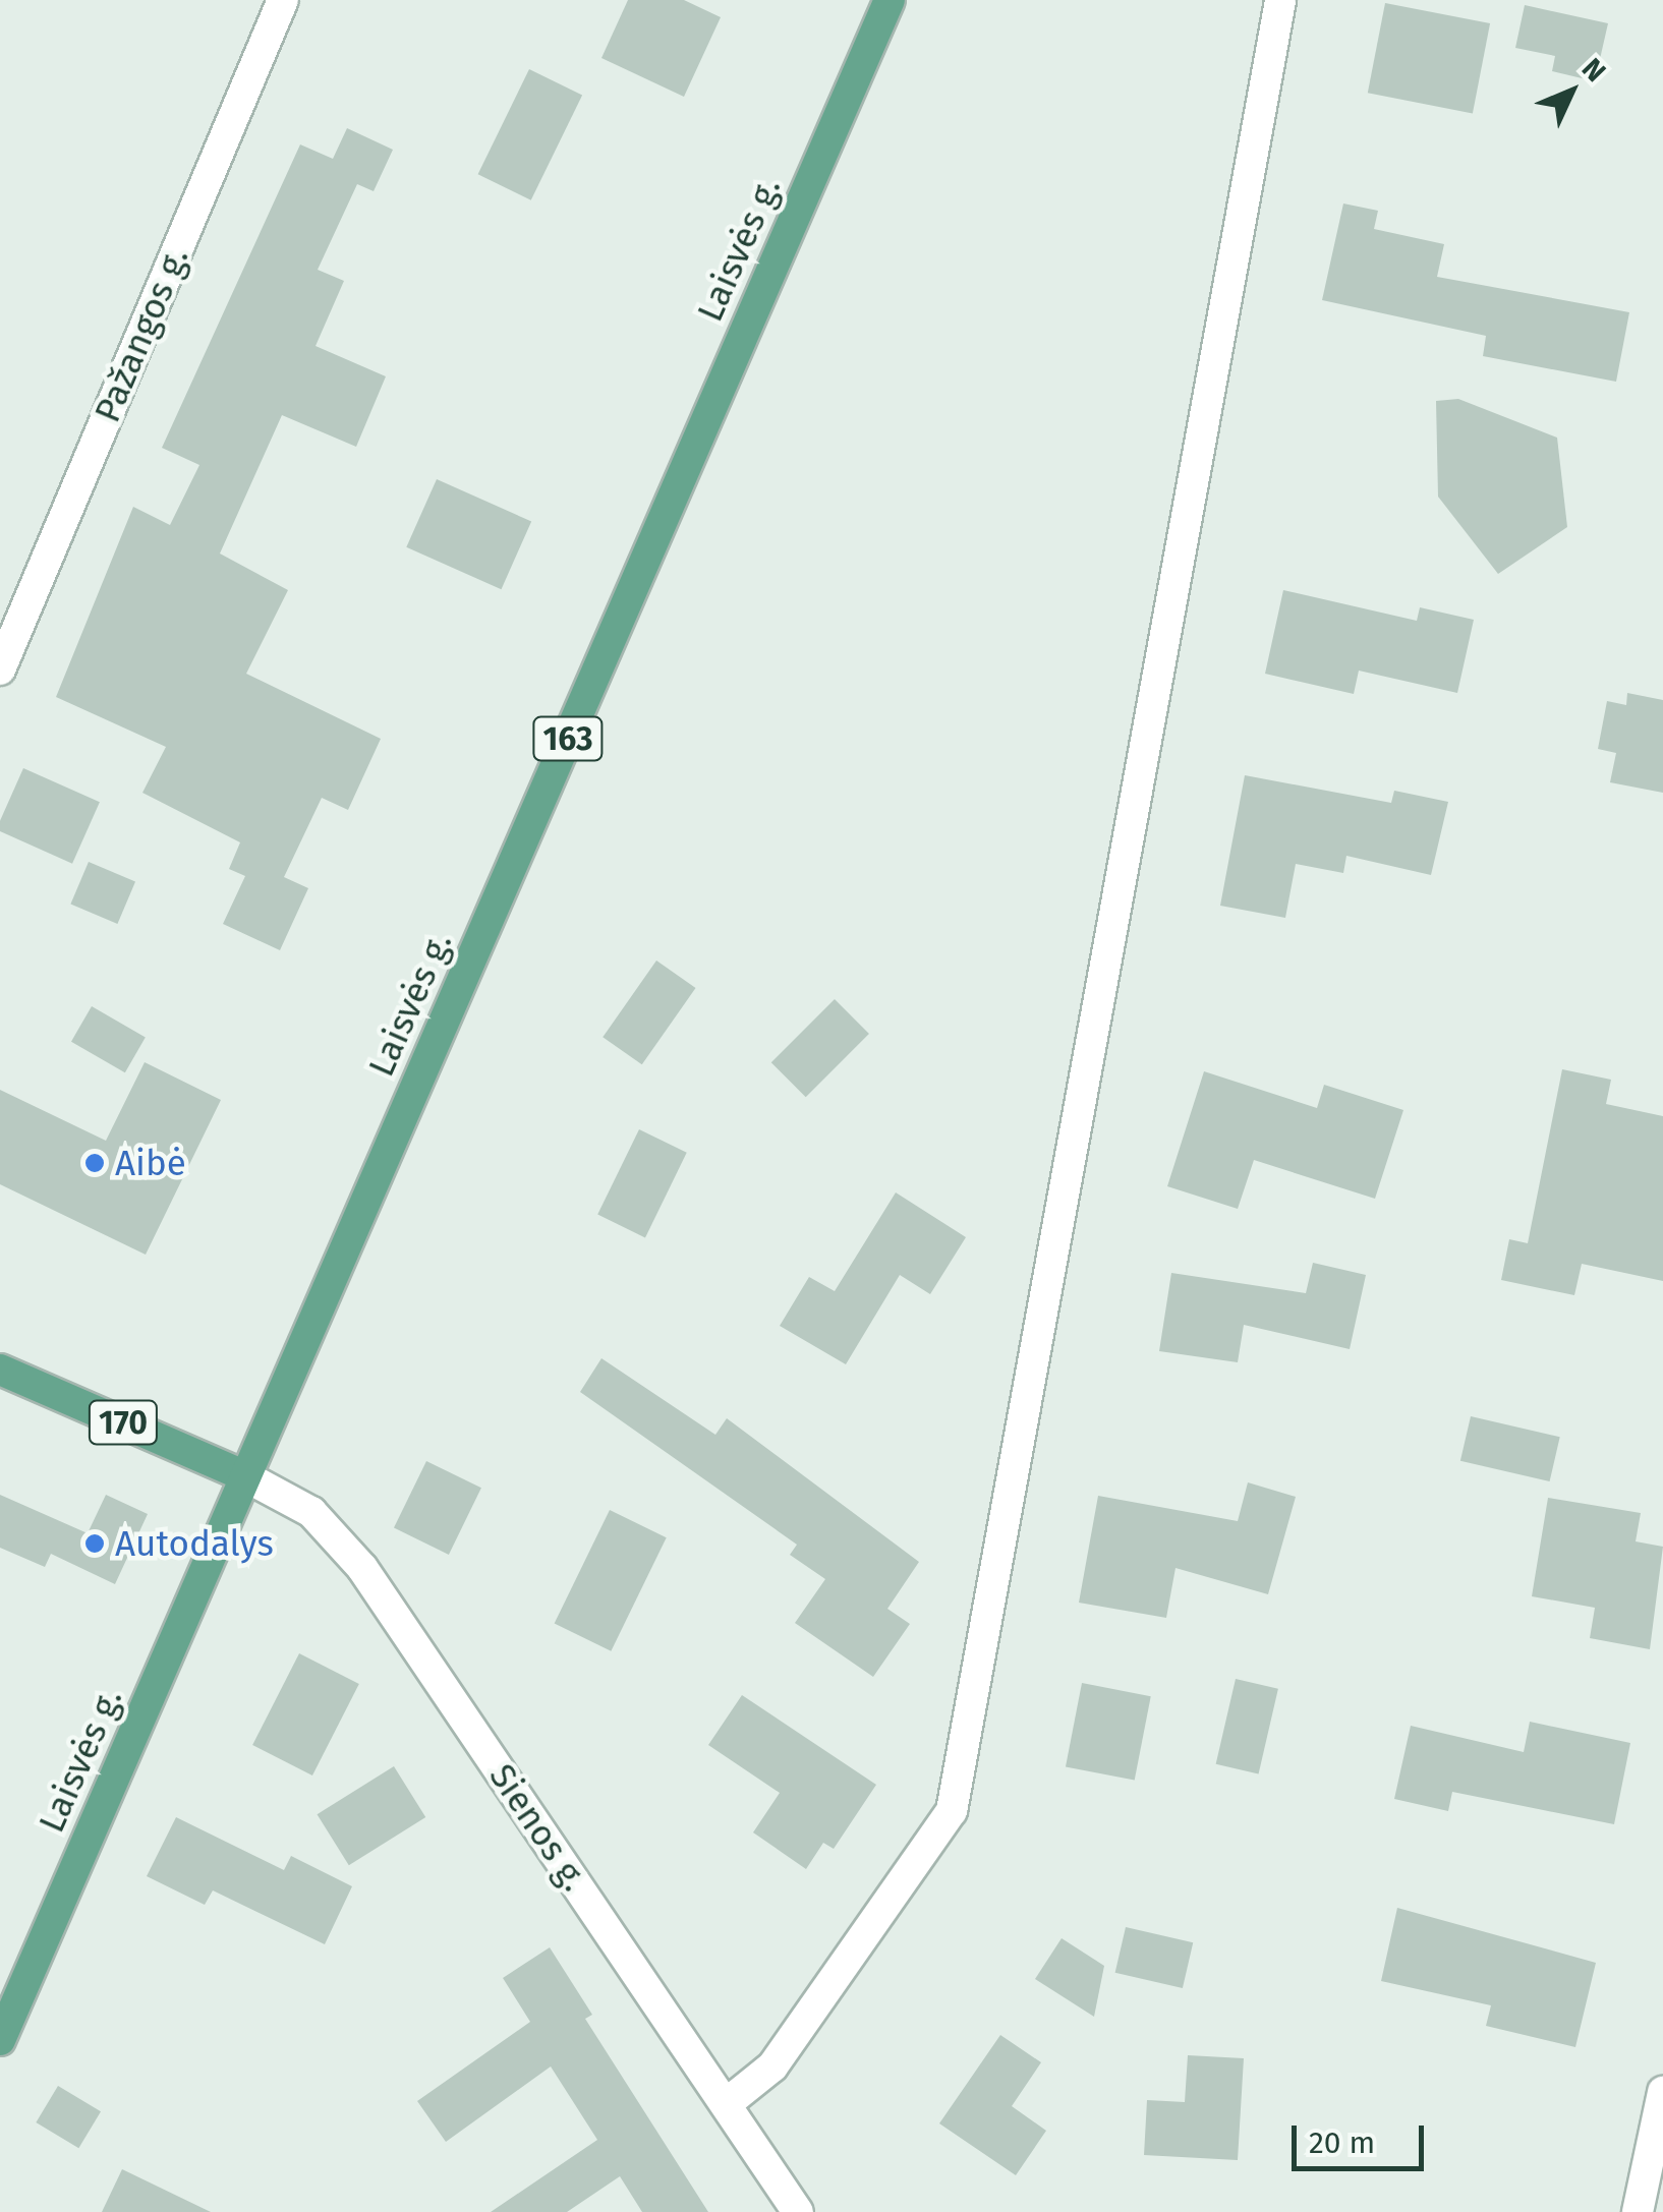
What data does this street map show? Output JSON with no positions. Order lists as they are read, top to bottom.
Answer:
{
  "streets": {
    "main road": ["Laisvės g.", "163", "170"],
    "street": ["Pažangos g.", "Sienos g."]
  },
  "crossings": [
    ["Laisvės g.", "170"],
    ["Laisvės g.", "Sienos g."],
    ["170", "Sienos g."]
  ],
  "places": ["Aibė", "Autodalys"],
  "scale_bar": "20 m",
  "north": "top right"
}
